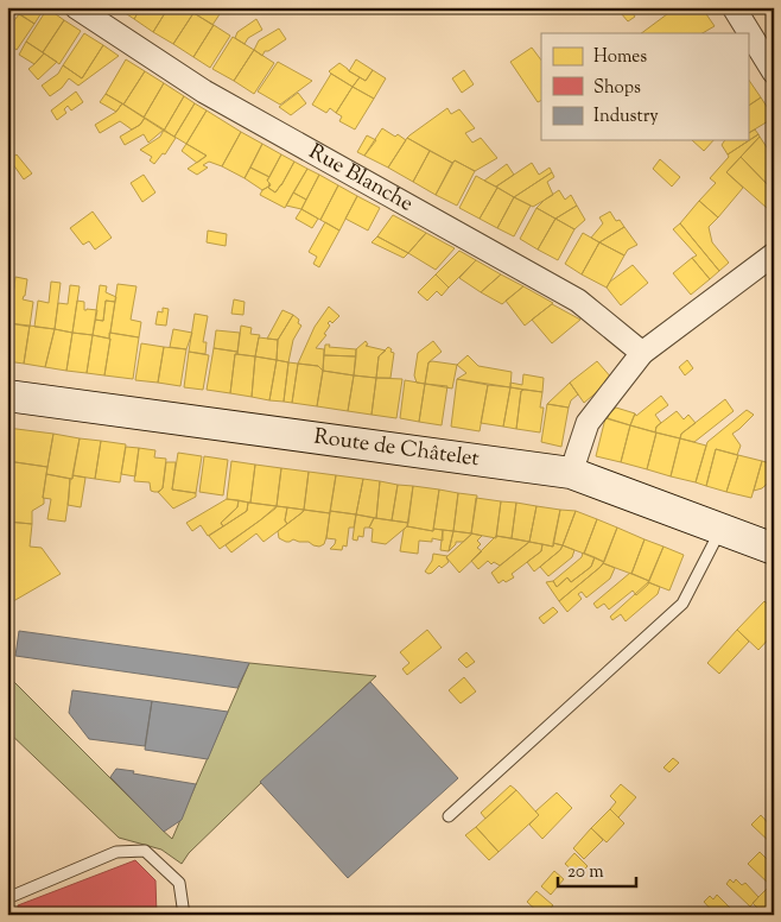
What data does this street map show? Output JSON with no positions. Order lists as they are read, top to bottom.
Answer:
{
  "streets": {
    "main road": ["Route de Châtelet"],
    "street": ["Rue Blanche"]
  },
  "legend": ["Homes", "Shops", "Industry"],
  "scale_bar": "20 m"
}
